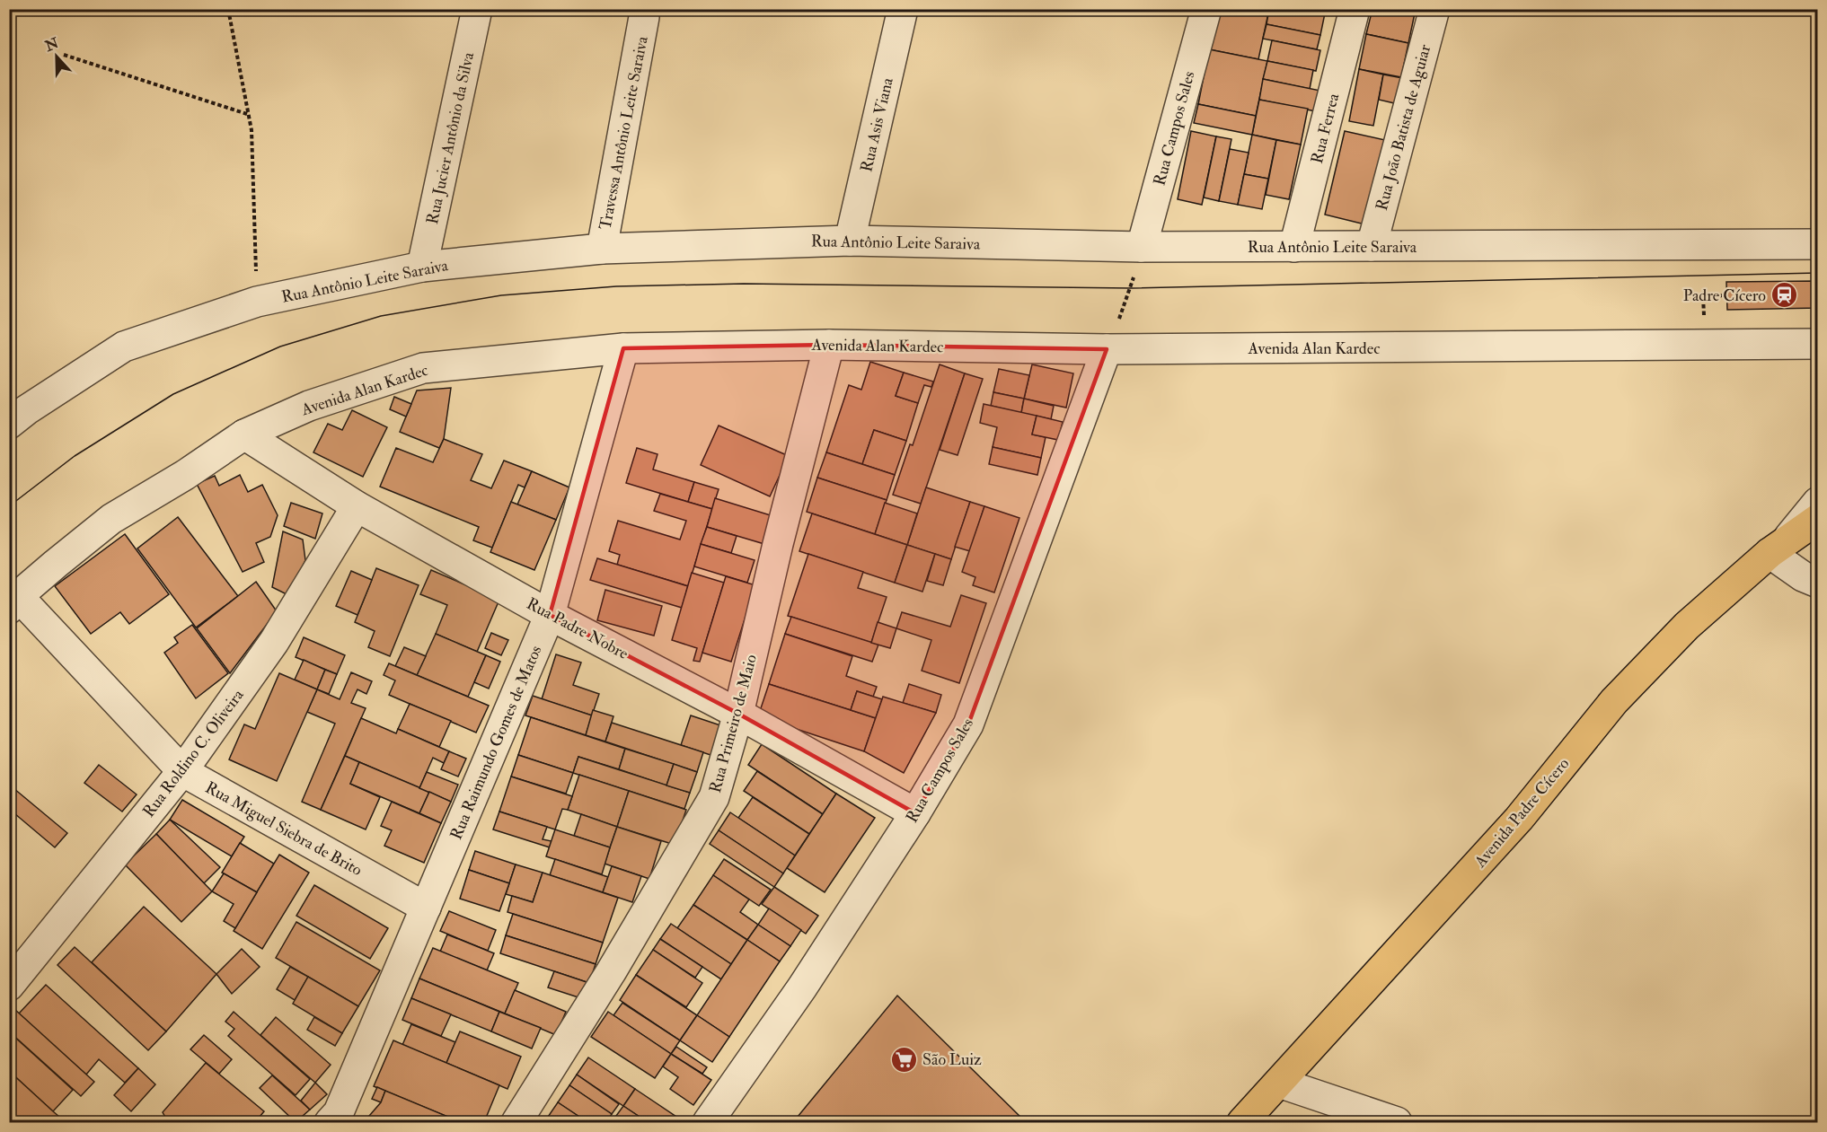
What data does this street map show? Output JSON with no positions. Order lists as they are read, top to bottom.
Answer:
{
  "streets": {
    "main road": ["Avenida Padre Cícero"],
    "street": [
      "Rua Asis Viana",
      "Rua João Batista de Aguiar",
      "Rua Campos Sales",
      "Rua Ferrea",
      "Travessa Antônio Leite Saraiva",
      "Rua Jucier Antônio da Silva",
      "Rua Antônio Leite Saraiva",
      "Avenida Alan Kardec",
      "Rua Padre Nobre",
      "Rua Primeiro de Maio",
      "Rua Raimundo Gomes de Matos",
      "Rua Roldino C. Oliveira",
      "Rua Miguel Siebra de Brito"
    ]
  },
  "crossings": [
    ["Rua Asis Viana", "Rua Antônio Leite Saraiva"],
    ["Rua João Batista de Aguiar", "Rua Antônio Leite Saraiva"],
    ["Rua Campos Sales", "Rua Antônio Leite Saraiva"],
    ["Rua Campos Sales", "Avenida Alan Kardec"],
    ["Rua Campos Sales", "Rua Padre Nobre"],
    ["Rua Ferrea", "Rua Antônio Leite Saraiva"],
    ["Travessa Antônio Leite Saraiva", "Rua Antônio Leite Saraiva"],
    ["Rua Jucier Antônio da Silva", "Rua Antônio Leite Saraiva"],
    ["Avenida Alan Kardec", "Rua Padre Nobre"],
    ["Avenida Alan Kardec", "Rua Primeiro de Maio"],
    ["Avenida Alan Kardec", "Rua Raimundo Gomes de Matos"],
    ["Avenida Alan Kardec", "Rua Miguel Siebra de Brito"],
    ["Rua Padre Nobre", "Rua Primeiro de Maio"],
    ["Rua Padre Nobre", "Rua Raimundo Gomes de Matos"],
    ["Rua Padre Nobre", "Rua Roldino C. Oliveira"],
    ["Rua Raimundo Gomes de Matos", "Rua Miguel Siebra de Brito"],
    ["Rua Roldino C. Oliveira", "Rua Miguel Siebra de Brito"]
  ],
  "places": {
    "station": ["Padre Cícero"],
    "supermarket": ["São Luiz"]
  },
  "north": "top"
}
